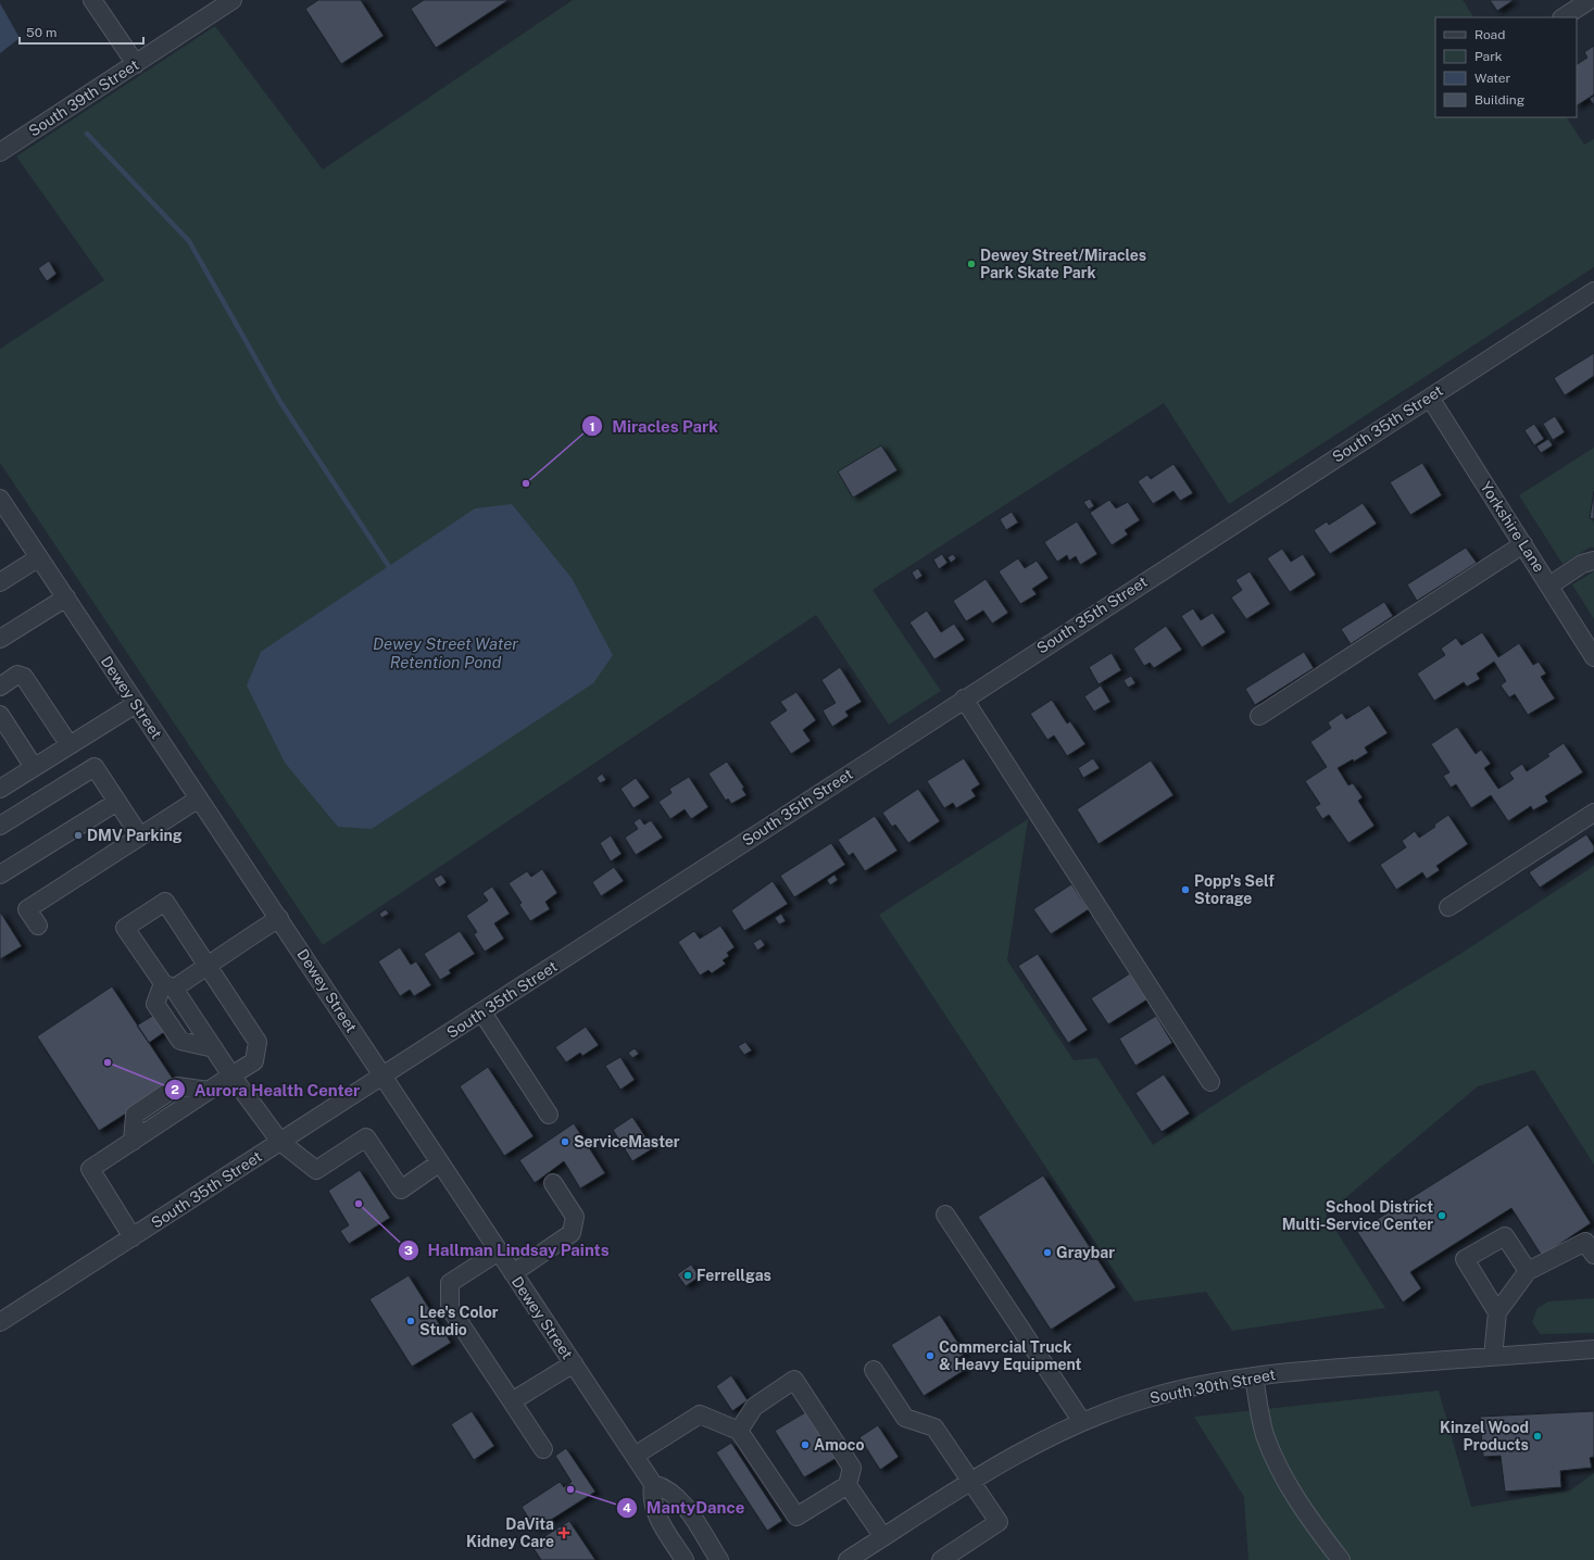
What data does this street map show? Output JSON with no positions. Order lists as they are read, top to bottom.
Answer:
{
  "streets": {
    "street": [
      "South 39th Street",
      "South 35th Street",
      "Yorkshire Lane",
      "Dewey Street",
      "South 30th Street"
    ]
  },
  "crossings": [
    ["South 35th Street", "Yorkshire Lane"],
    ["South 35th Street", "Dewey Street"]
  ],
  "water": ["Dewey Street Water Retention Pond"],
  "places": {
    "other": [
      "Dewey Street/Miracles Park Skate Park",
      "Miracles Park",
      "DMV Parking",
      "Popp's Self Storage",
      "Aurora Health Center",
      "ServiceMaster",
      "Hallman Lindsay Paints",
      "School District Multi-Service Center",
      "Graybar",
      "Ferrellgas",
      "Lee's Color Studio",
      "Commercial Truck & Heavy Equipment",
      "Kinzel Wood Products",
      "Amoco",
      "MantyDance"
    ],
    "health": ["DaVita Kidney Care"]
  },
  "legend": [
    "Road",
    "Park",
    "Water",
    "Building"
  ],
  "scale_bar": "50 m"
}
